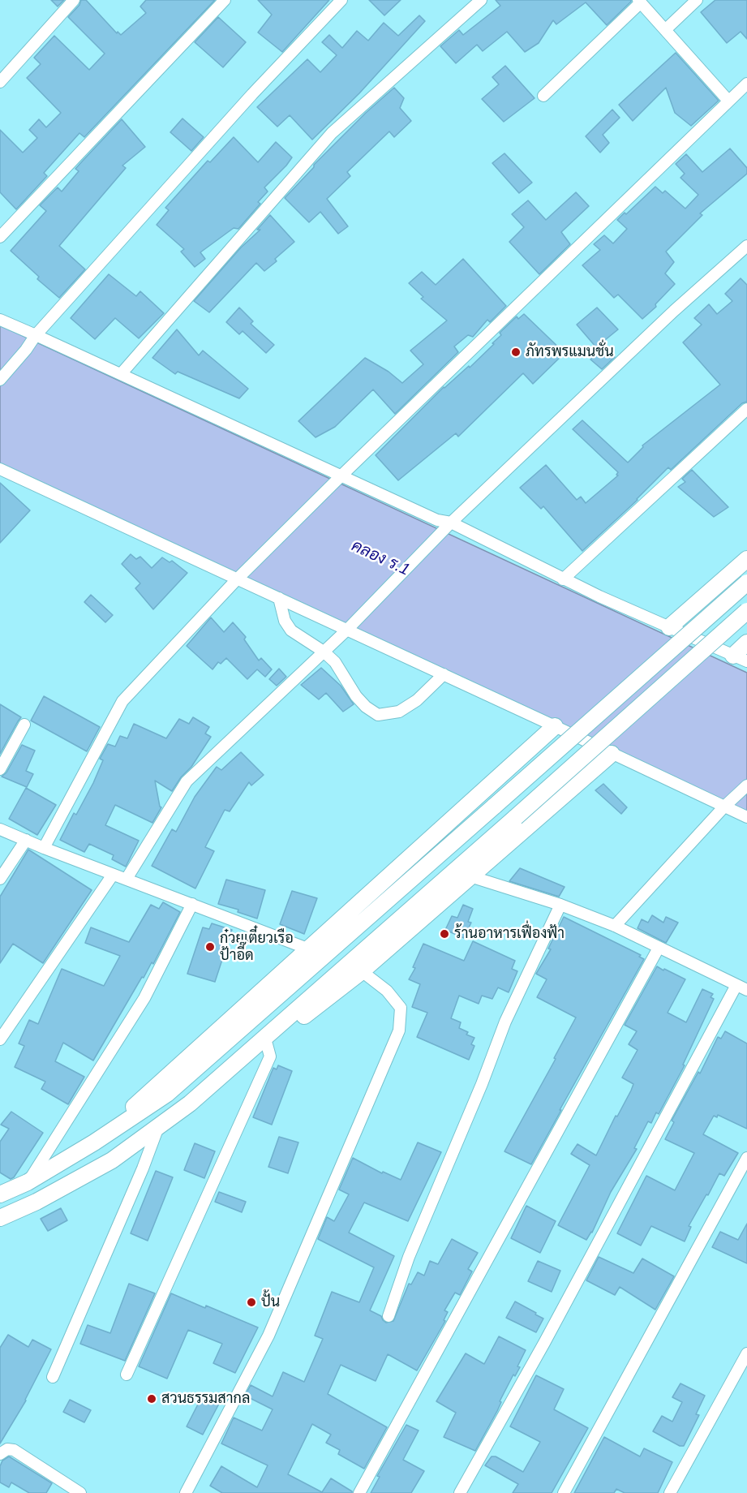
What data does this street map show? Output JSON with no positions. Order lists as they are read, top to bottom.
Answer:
{
  "water": ["คลอง ร.1"],
  "places": [
    "ภัทรพรแมนชั่น",
    "ร้านอาหารเฟื่องฟ้า",
    "ก๋วยเตี๋ยวเรือ ป้าอี๊ด",
    "ปั้น",
    "สวนธรรมสากล"
  ]
}
